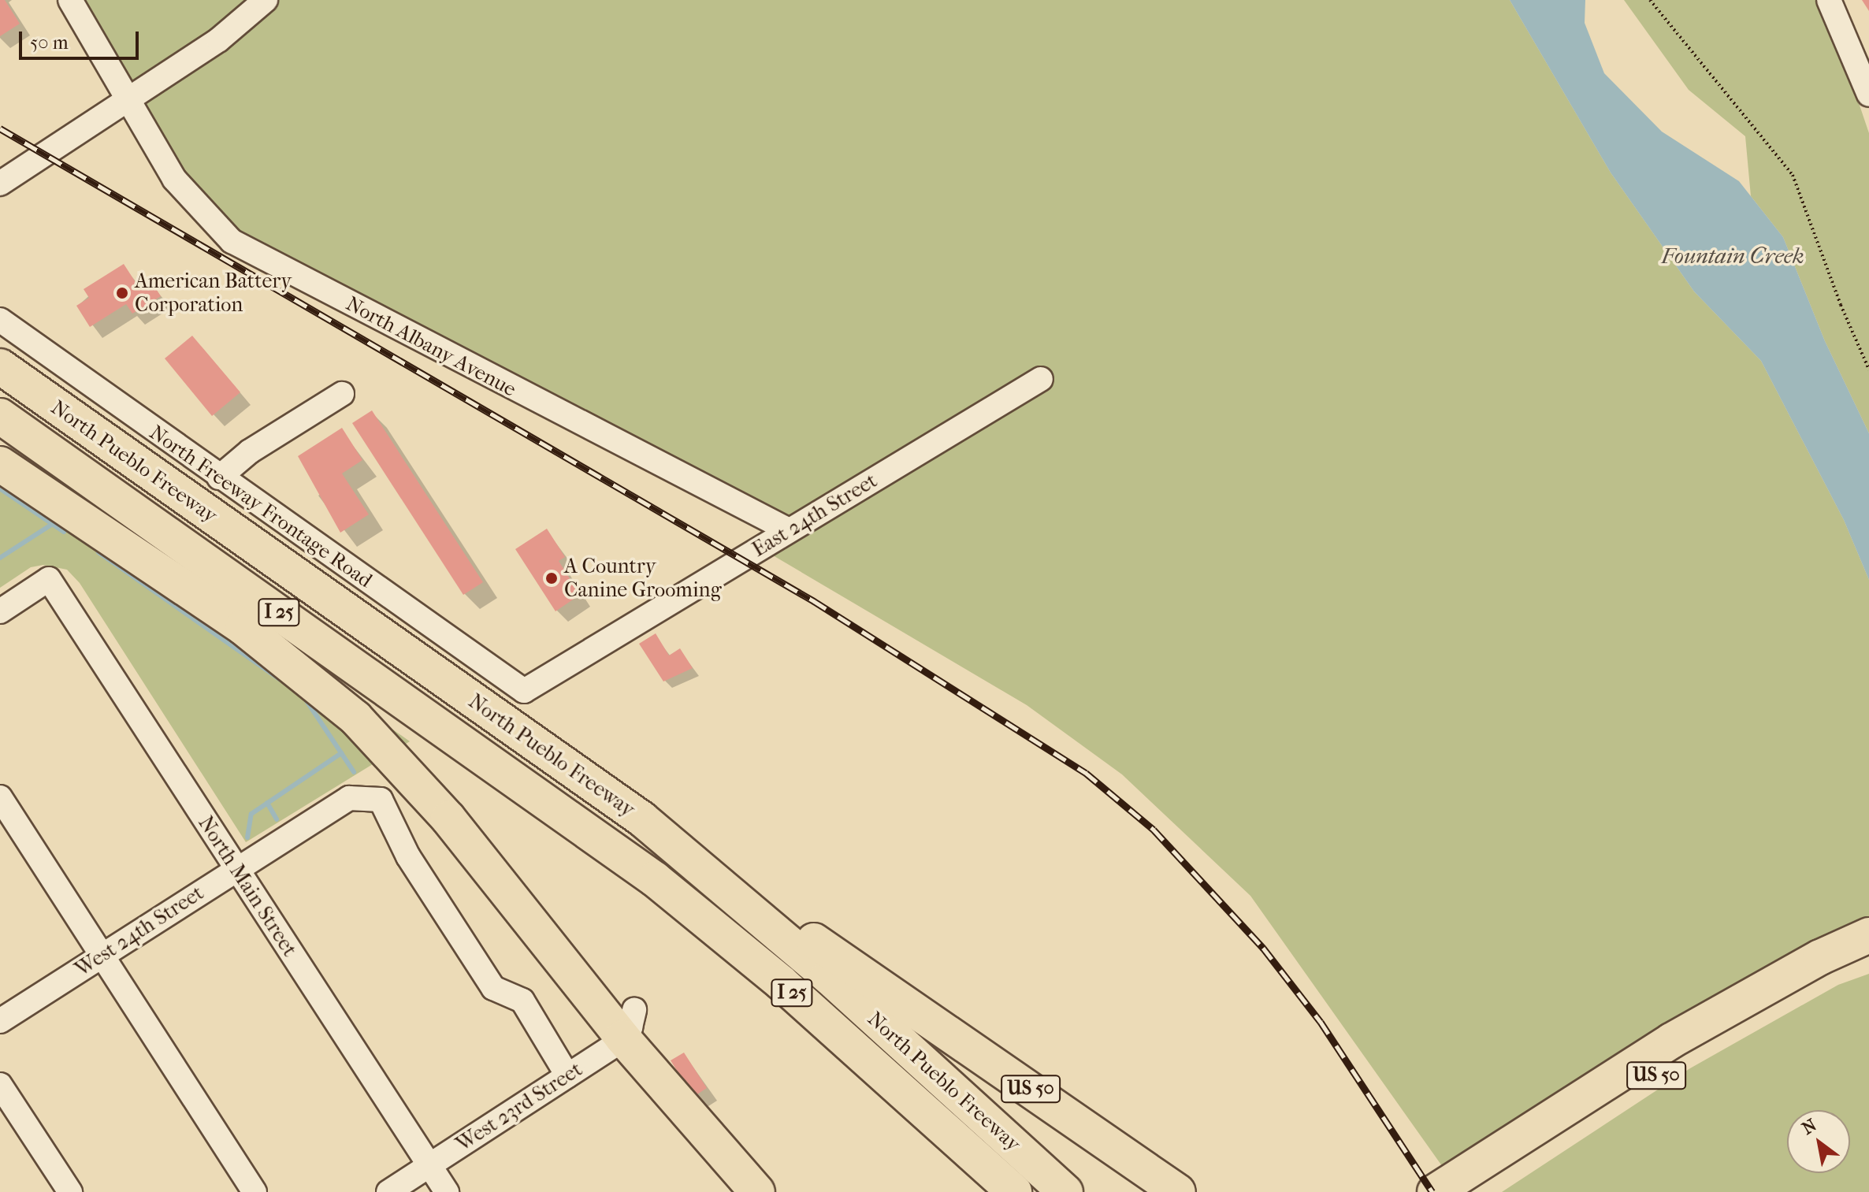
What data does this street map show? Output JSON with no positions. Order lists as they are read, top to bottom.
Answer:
{
  "streets": {
    "highway": ["North Pueblo Freeway", "I 25", "US 50"],
    "street": [
      "North Albany Avenue",
      "North Freeway Frontage Road",
      "East 24th Street",
      "North Main Street",
      "West 24th Street",
      "West 23rd Street"
    ]
  },
  "crossings": [
    ["North Albany Avenue", "East 24th Street"],
    ["North Pueblo Freeway", "US 50"],
    ["North Freeway Frontage Road", "East 24th Street"],
    ["North Main Street", "West 24th Street"],
    ["North Main Street", "West 23rd Street"],
    ["West 24th Street", "West 23rd Street"]
  ],
  "water": ["Fountain Creek"],
  "places": ["American Battery Corporation", "A Country Canine Grooming"],
  "scale_bar": "50 m",
  "north": "top left"
}
